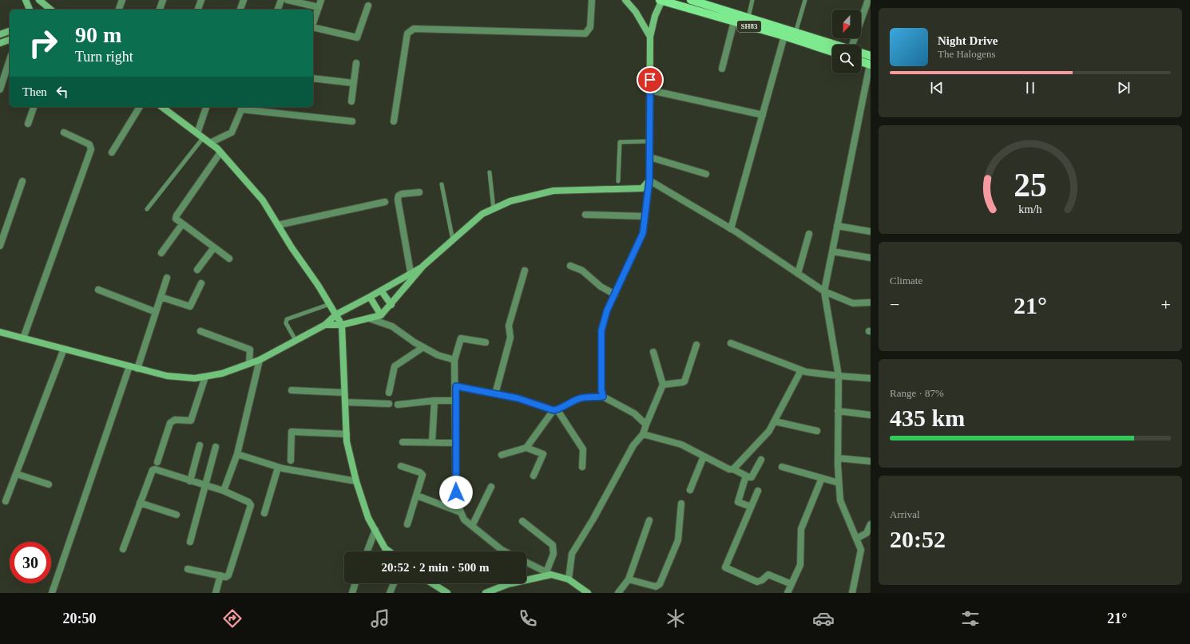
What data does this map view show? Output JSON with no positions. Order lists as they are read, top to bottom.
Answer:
{
  "streets": {
    "main road": ["SH83"]
  },
  "north": "bottom",
  "page": {
    "turn": ["90 m", "Turn right"],
    "song": ["Night Drive", "The Halogens"],
    "then": "Then",
    "tile": [
      "Climate",
      ["Range · 87%", "435 km"],
      ["Arrival", "20:52"]
    ],
    "heat": ["−", "21°", "+"],
    "limit": "30",
    "trip": "20:52 · 2 min · 500 m",
    "tabs": ["20:50", "21°"],
    "gauge": ["25", "km/h"]
  }
}
